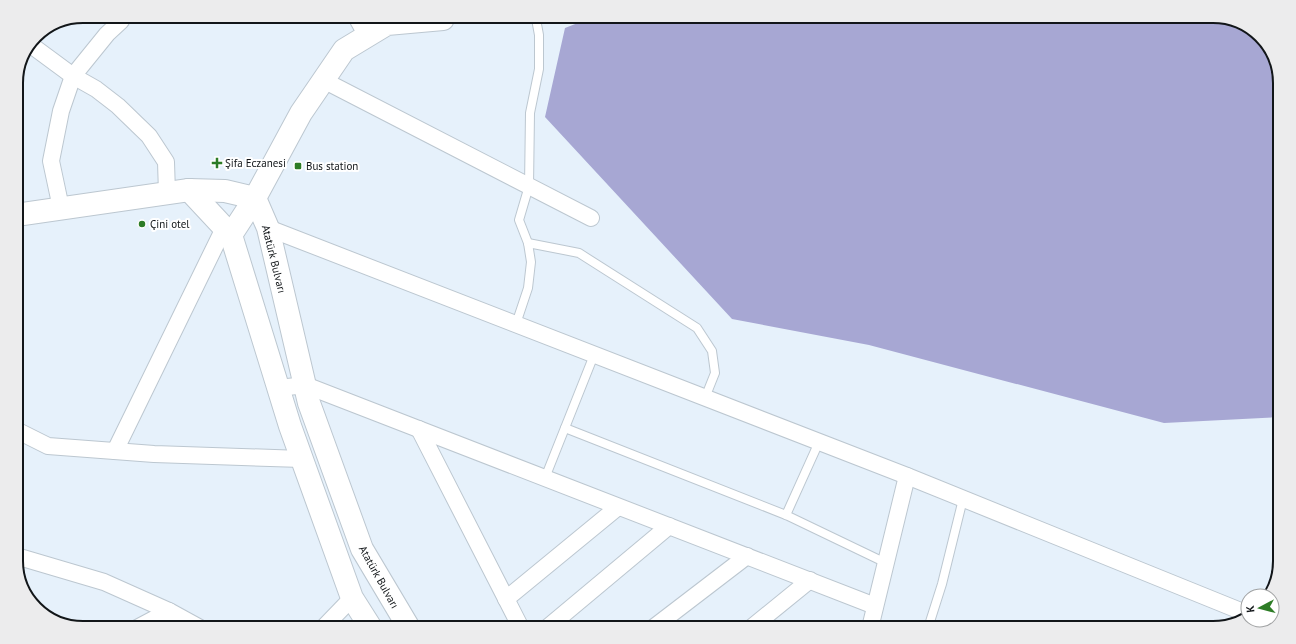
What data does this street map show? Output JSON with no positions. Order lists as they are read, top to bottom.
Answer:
{
  "streets": {
    "main road": ["Atatürk Bulvarı"]
  },
  "places": {
    "health": ["Şifa Eczanesi"],
    "transit": ["Bus station"],
    "other": ["Çini otel"]
  },
  "north": "left"
}
